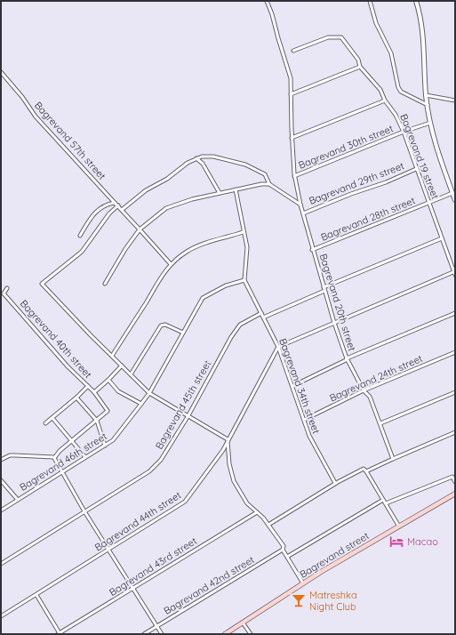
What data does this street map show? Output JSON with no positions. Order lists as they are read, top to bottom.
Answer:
{
  "streets": {
    "main road": ["Bagrevand street"],
    "street": [
      "Bagrevand 57th street",
      "Bagrevand 30th street",
      "Bagrevand 19 street",
      "Bagrevand 29th street",
      "Bagrevand 28th street",
      "Bagrevand 20th street",
      "Bagrevand 40th street",
      "Bagrevand 24th street",
      "Bagrevand 34th street",
      "Bagrevand 45th street",
      "Bagrevand 46th street",
      "Bagrevand 44th street",
      "Bagrevand 43rd street",
      "Bagrevand 42nd street"
    ]
  },
  "crossings": [
    ["Bagrevand 30th street", "Bagrevand 19 street"],
    ["Bagrevand 30th street", "Bagrevand 20th street"],
    ["Bagrevand 19 street", "Bagrevand 29th street"],
    ["Bagrevand 19 street", "Bagrevand 28th street"],
    ["Bagrevand 29th street", "Bagrevand 20th street"],
    ["Bagrevand 28th street", "Bagrevand 20th street"],
    ["Bagrevand 20th street", "Bagrevand 24th street"],
    ["Bagrevand 24th street", "Bagrevand 34th street"],
    ["Bagrevand 34th street", "Bagrevand 45th street"],
    ["Bagrevand 34th street", "Bagrevand 44th street"]
  ],
  "places": {
    "hotel": ["Macao"],
    "bar": ["Matreshka Night Club"]
  }
}
